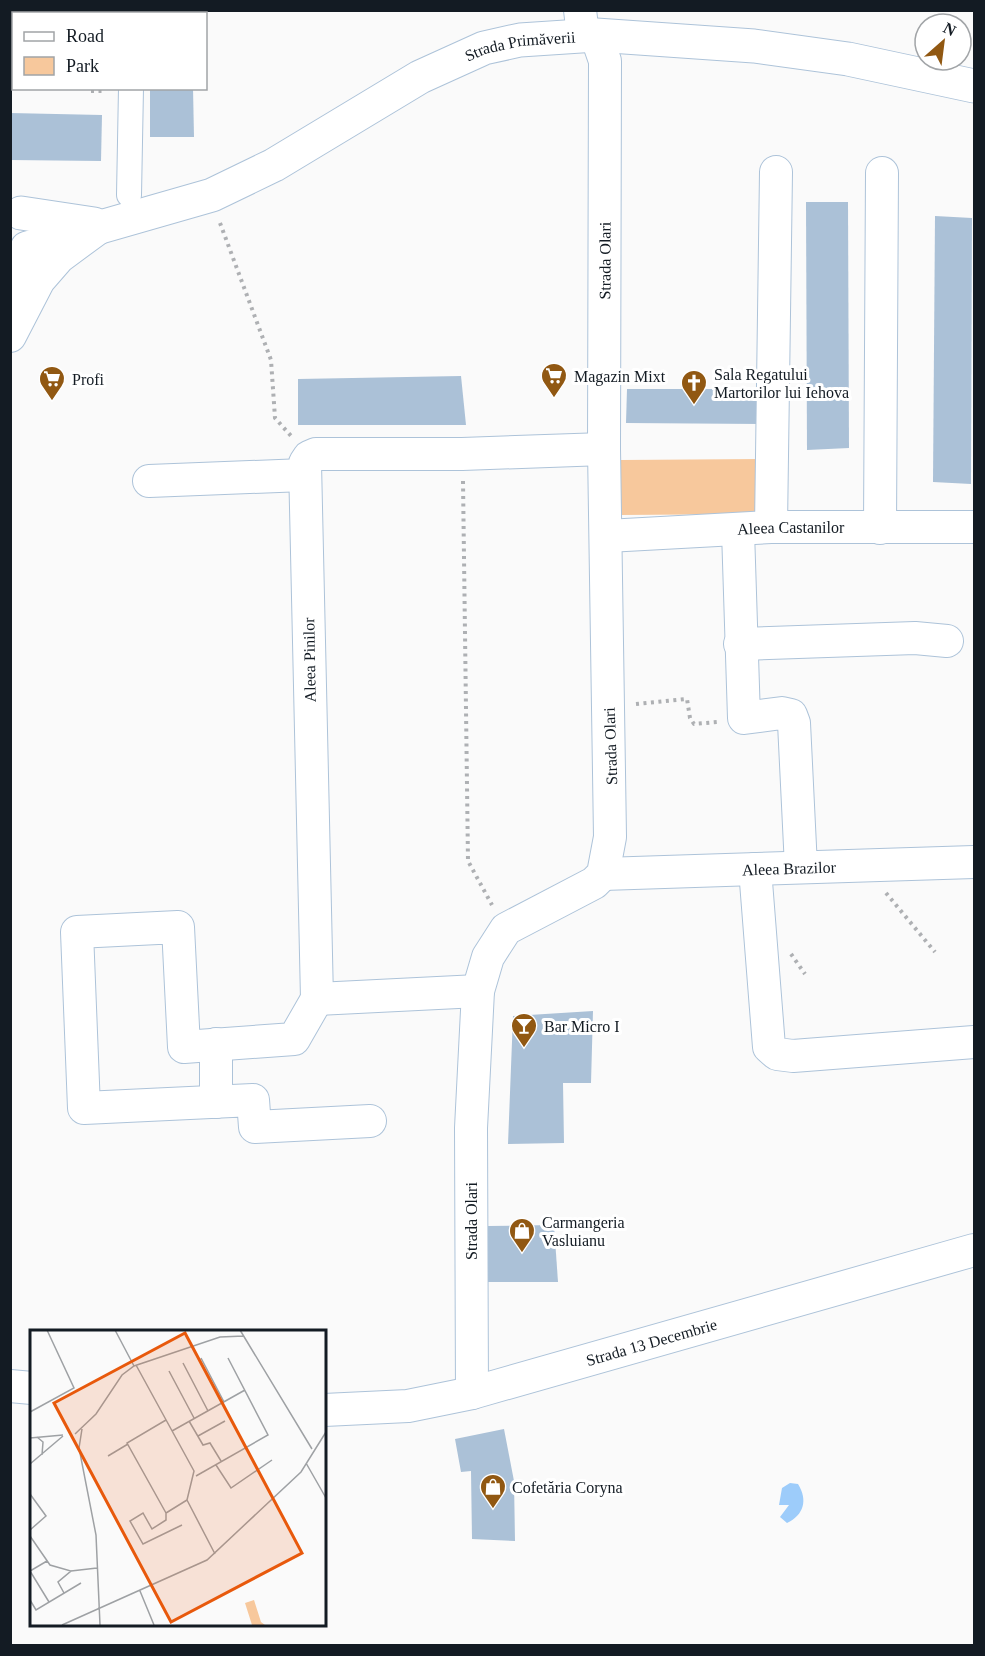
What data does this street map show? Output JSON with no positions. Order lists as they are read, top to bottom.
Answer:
{
  "streets": {
    "street": [
      "Strada Primăverii",
      "Strada Olari",
      "Aleea Castanilor",
      "Aleea Pinilor",
      "Aleea Brazilor",
      "Strada 13 Decembrie"
    ]
  },
  "crossings": [
    ["Strada Primăverii", "Strada Olari"],
    ["Strada Olari", "Aleea Castanilor"],
    ["Strada Olari", "Aleea Brazilor"],
    ["Strada Olari", "Strada 13 Decembrie"]
  ],
  "places": {
    "supermarket": ["Magazin Mixt", "Profi"],
    "church": ["Sala Regatului Martorilor lui Iehova"],
    "bar": ["Bar Micro I"],
    "shop": ["Carmangeria Vasluianu", "Cofetăria Coryna"]
  },
  "legend": ["Road", "Park"],
  "north": "top right"
}
